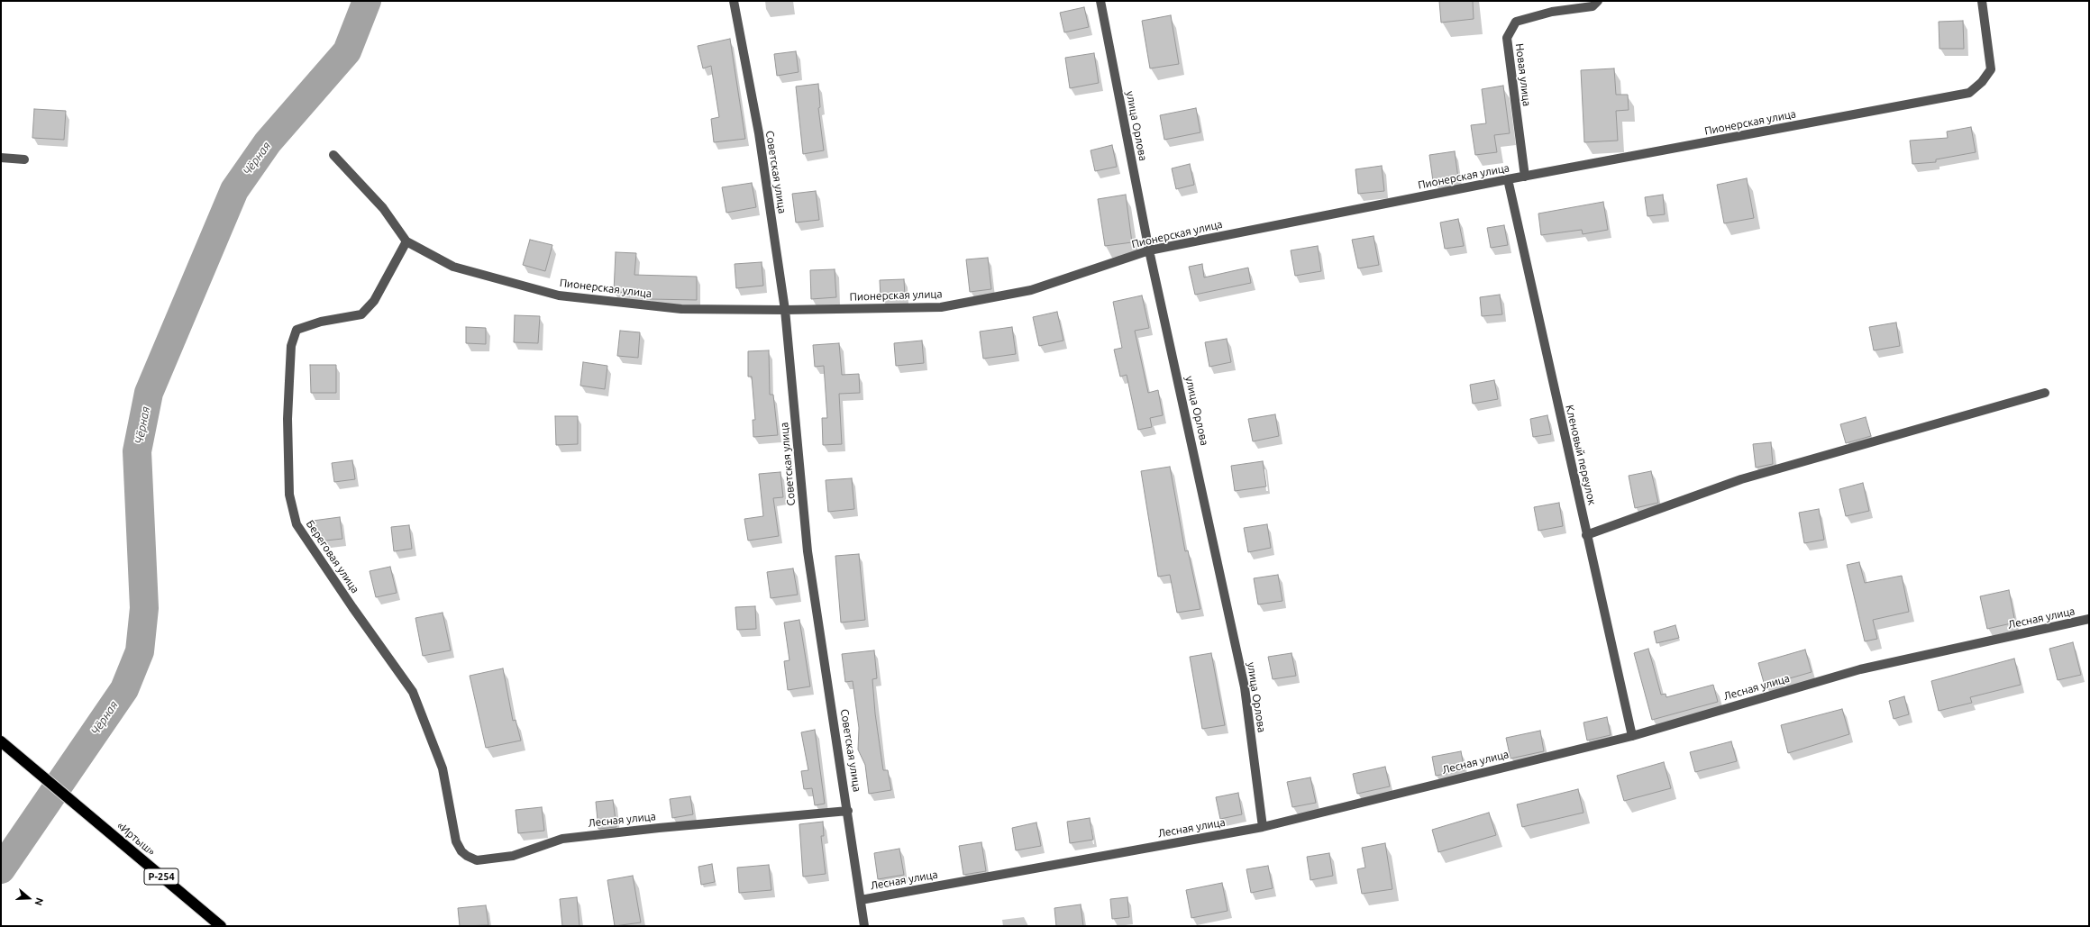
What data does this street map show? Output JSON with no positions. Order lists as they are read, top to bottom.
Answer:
{
  "streets": {
    "highway": ["«Иртыш»", "Р-254"],
    "street": [
      "Новая улица",
      "Пионерская улица",
      "улица Орлова",
      "Советская улица",
      "Кленовый переулок",
      "Береговая улица",
      "Лесная улица"
    ]
  },
  "crossings": [
    ["Новая улица", "Пионерская улица"],
    ["Пионерская улица", "улица Орлова"],
    ["Пионерская улица", "Советская улица"],
    ["Пионерская улица", "Кленовый переулок"],
    ["Пионерская улица", "Береговая улица"],
    ["улица Орлова", "Лесная улица"],
    ["Советская улица", "Лесная улица"],
    ["Кленовый переулок", "Лесная улица"],
    ["Береговая улица", "Лесная улица"]
  ],
  "water": ["Чёрная"],
  "north": "right"
}
